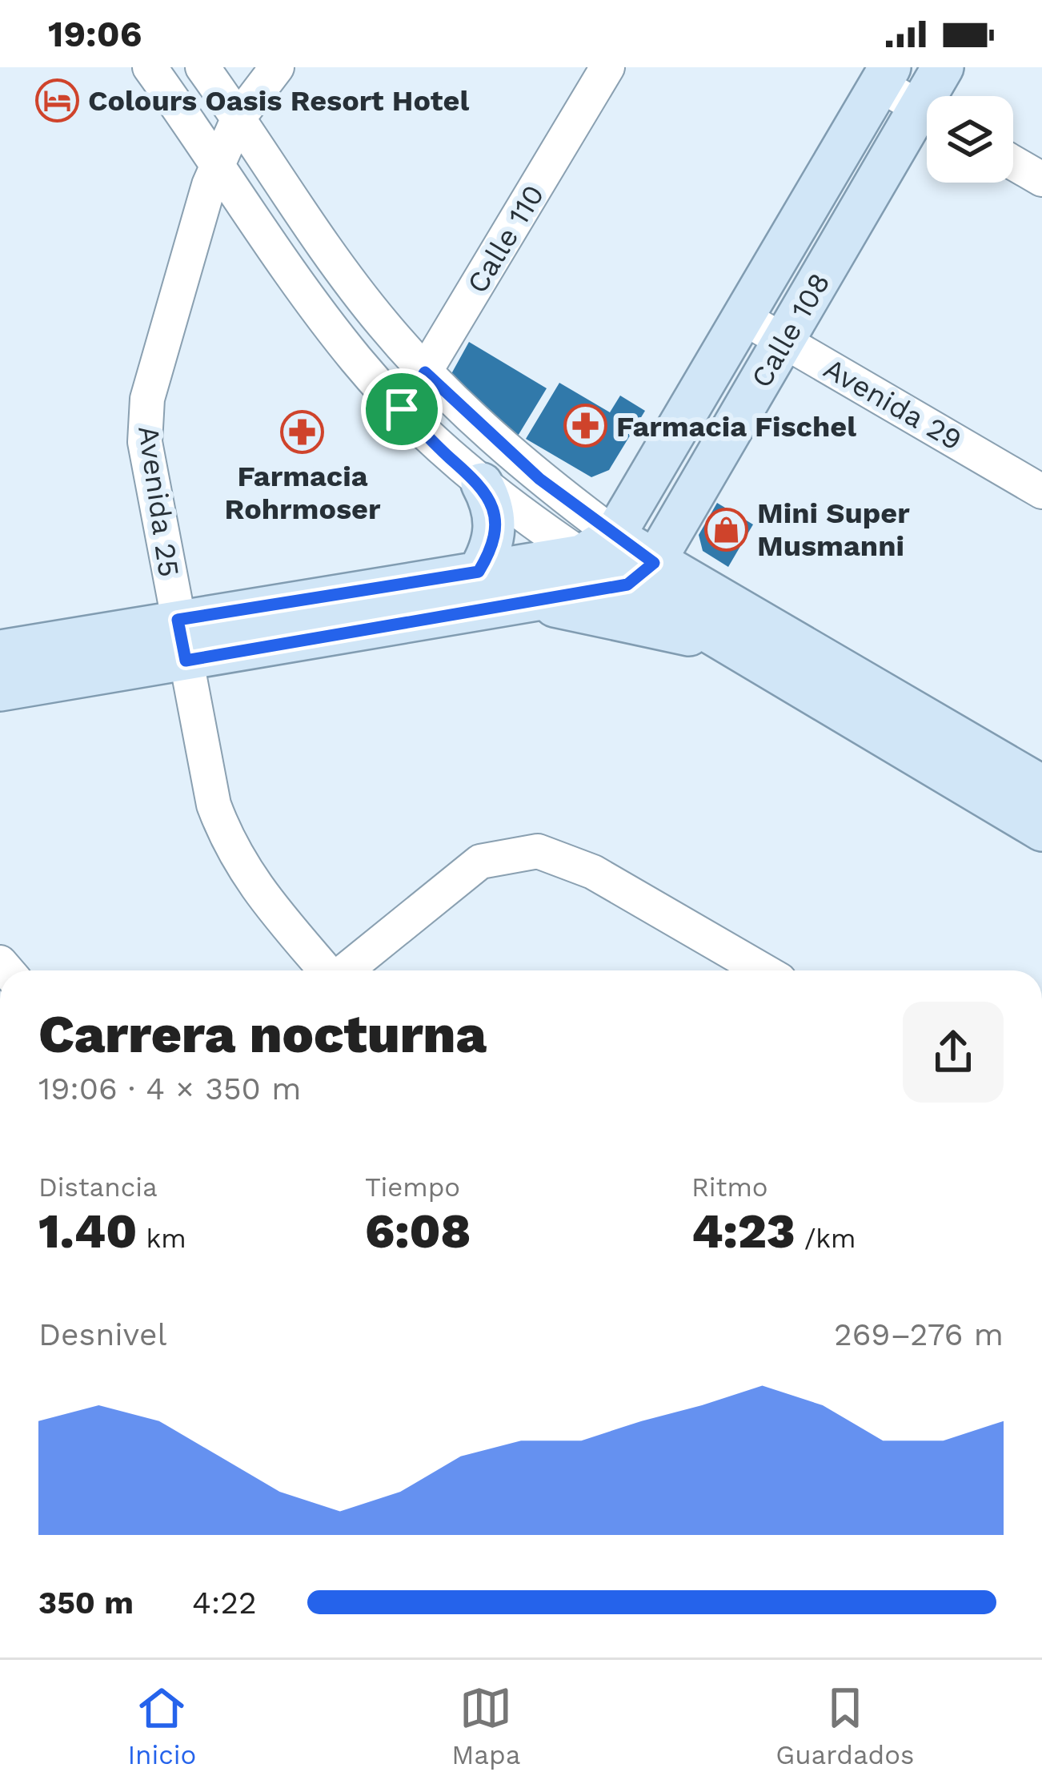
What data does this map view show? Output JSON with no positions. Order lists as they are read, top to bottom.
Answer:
{
  "streets": {
    "main road": ["Calle 108"],
    "street": ["Calle 110", "Avenida 29", "Avenida 25"]
  },
  "crossings": [
    ["Calle 108", "Avenida 29"]
  ],
  "places": {
    "hotel": ["Colours Oasis Resort Hotel"],
    "pharmacy": ["Farmacia Fischel", "Farmacia Rohrmoser"],
    "shop": ["Mini Super Musmanni"]
  },
  "page": {
    "status": "19:06",
    "heading": ["Carrera nocturna", "19:06 · 4 × 350 m"],
    "stats": [
      ["Distancia", "1.40 km"],
      ["Tiempo", "6:08"],
      ["Ritmo", "4:23 /km"]
    ],
    "chart": ["Desnivel", "269–276 m"],
    "list": [
      {
        "name": "350 m",
        "note": "4:22"
      }
    ],
    "tabs": ["Inicio", "Mapa", "Guardados"]
  }
}
